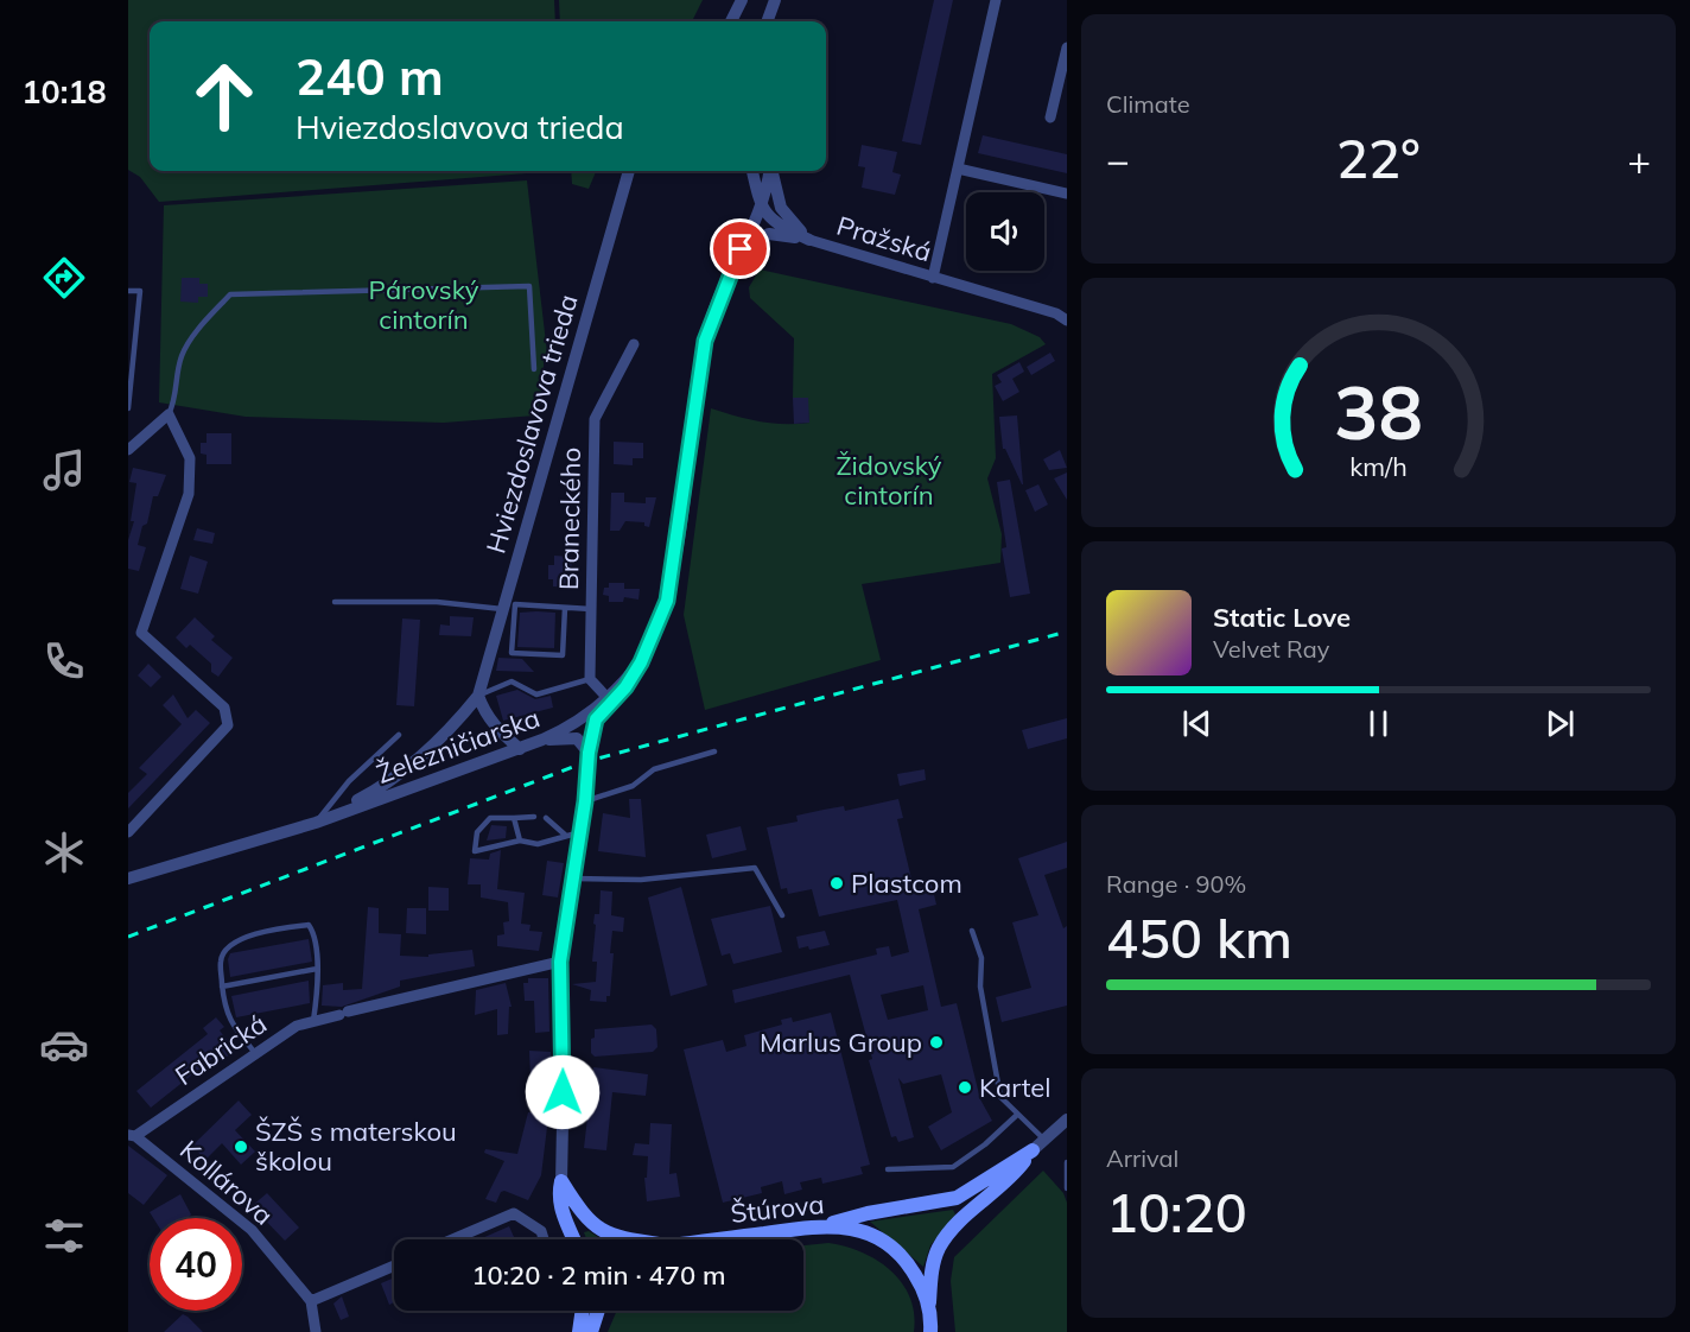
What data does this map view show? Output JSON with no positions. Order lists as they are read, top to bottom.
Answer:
{
  "streets": {
    "main road": ["Štúrova"],
    "street": [
      "Pražská",
      "Hviezdoslavova trieda",
      "Braneckého",
      "Železničiarska",
      "Fabrická",
      "Kollárova"
    ]
  },
  "crossings": [
    ["Hviezdoslavova trieda", "Železničiarska"],
    ["Fabrická", "Kollárova"]
  ],
  "parks": ["Párovský cintorín", "Židovský cintorín"],
  "places": [
    "Plastcom",
    "Marlus Group",
    "Kartel",
    "ŠZŠ s materskou školou"
  ],
  "page": {
    "tabs": "10:18",
    "tile": [
      "Climate",
      ["Range · 90%", "450 km"],
      ["Arrival", "10:20"]
    ],
    "turn": ["240 m", "Hviezdoslavova trieda"],
    "heat": ["−", "22°", "+"],
    "song": ["Static Love", "Velvet Ray"],
    "limit": "40",
    "trip": "10:20 · 2 min · 470 m",
    "gauge": ["38", "km/h"]
  }
}
